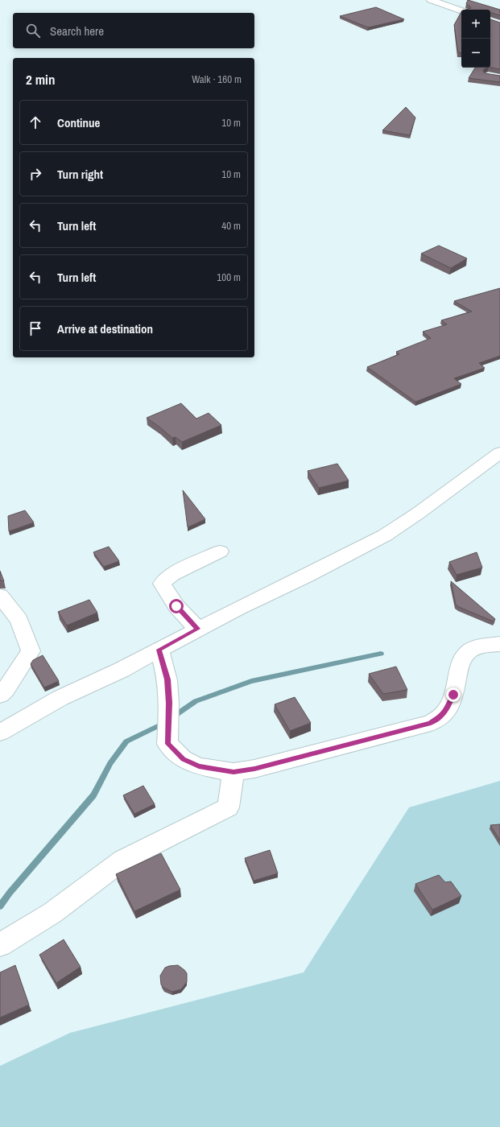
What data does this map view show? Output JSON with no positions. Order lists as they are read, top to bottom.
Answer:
{
  "page": {
    "map_buttons": ["+", "−"],
    "search": "Search here",
    "heading": ["2 min", "Walk · 160 m"],
    "list": [
      ["Continue", "10 m"],
      ["Turn right", "10 m"],
      ["Turn left", "40 m"],
      ["Turn left", "100 m"],
      "Arrive at destination"
    ]
  }
}
